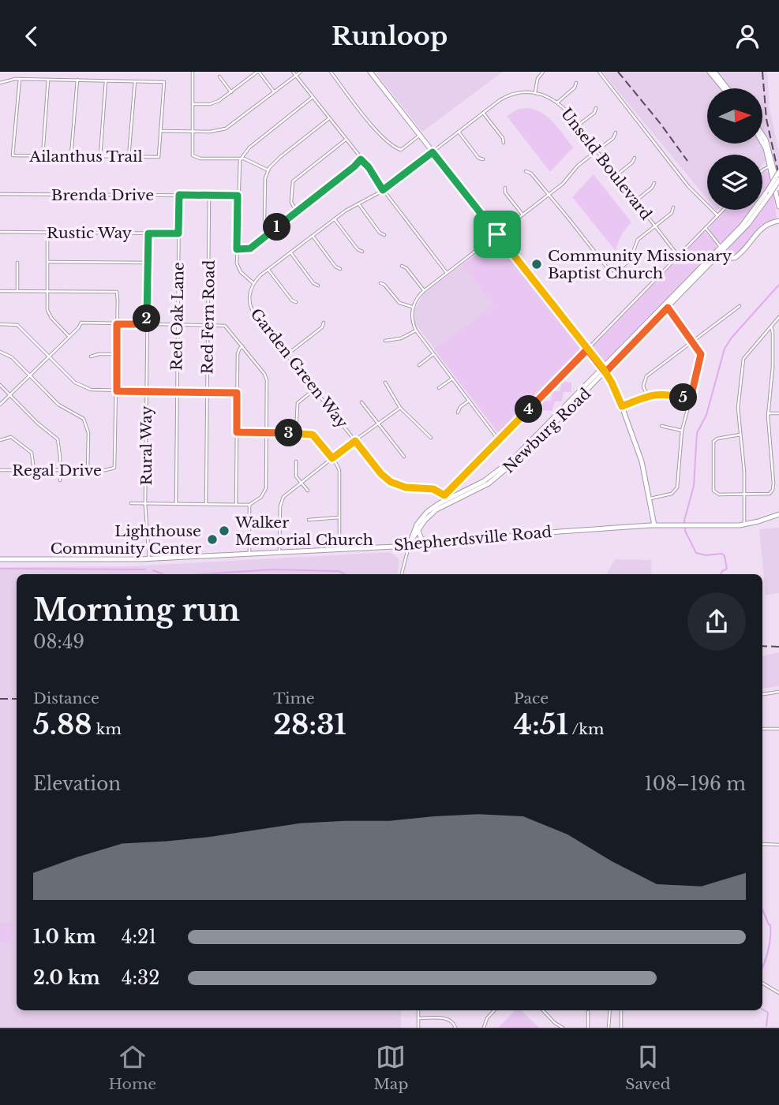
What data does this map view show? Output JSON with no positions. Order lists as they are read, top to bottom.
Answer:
{
  "streets": {
    "main road": ["Newburg Road", "Shepherdsville Road"],
    "street": [
      "Ailanthus Trail",
      "Unseld Boulevard",
      "Brenda Drive",
      "Rustic Way",
      "Red Oak Lane",
      "Red Fern Road",
      "Garden Green Way",
      "Rural Way",
      "Regal Drive"
    ]
  },
  "crossings": [
    ["Brenda Drive", "Red Oak Lane"],
    ["Brenda Drive", "Red Fern Road"],
    ["Rustic Way", "Red Oak Lane"],
    ["Rustic Way", "Rural Way"],
    ["Newburg Road", "Shepherdsville Road"],
    ["Rural Way", "Shepherdsville Road"]
  ],
  "places": ["Community Missionary Baptist Church", "Walker Memorial Church", "Lighthouse Community Center"],
  "north": "right",
  "page": {
    "header": "Runloop",
    "pins": [
      "1",
      "2",
      "5",
      "4",
      "3"
    ],
    "heading": ["Morning run", "08:49"],
    "stats": [
      ["Distance", "5.88 km"],
      ["Time", "28:31"],
      ["Pace", "4:51 /km"]
    ],
    "chart": ["Elevation", "108–196 m"],
    "list": [
      {
        "name": "1.0 km",
        "note": "4:21"
      },
      {
        "name": "2.0 km",
        "note": "4:32"
      }
    ],
    "tabs": ["Home", "Map", "Saved"]
  }
}
